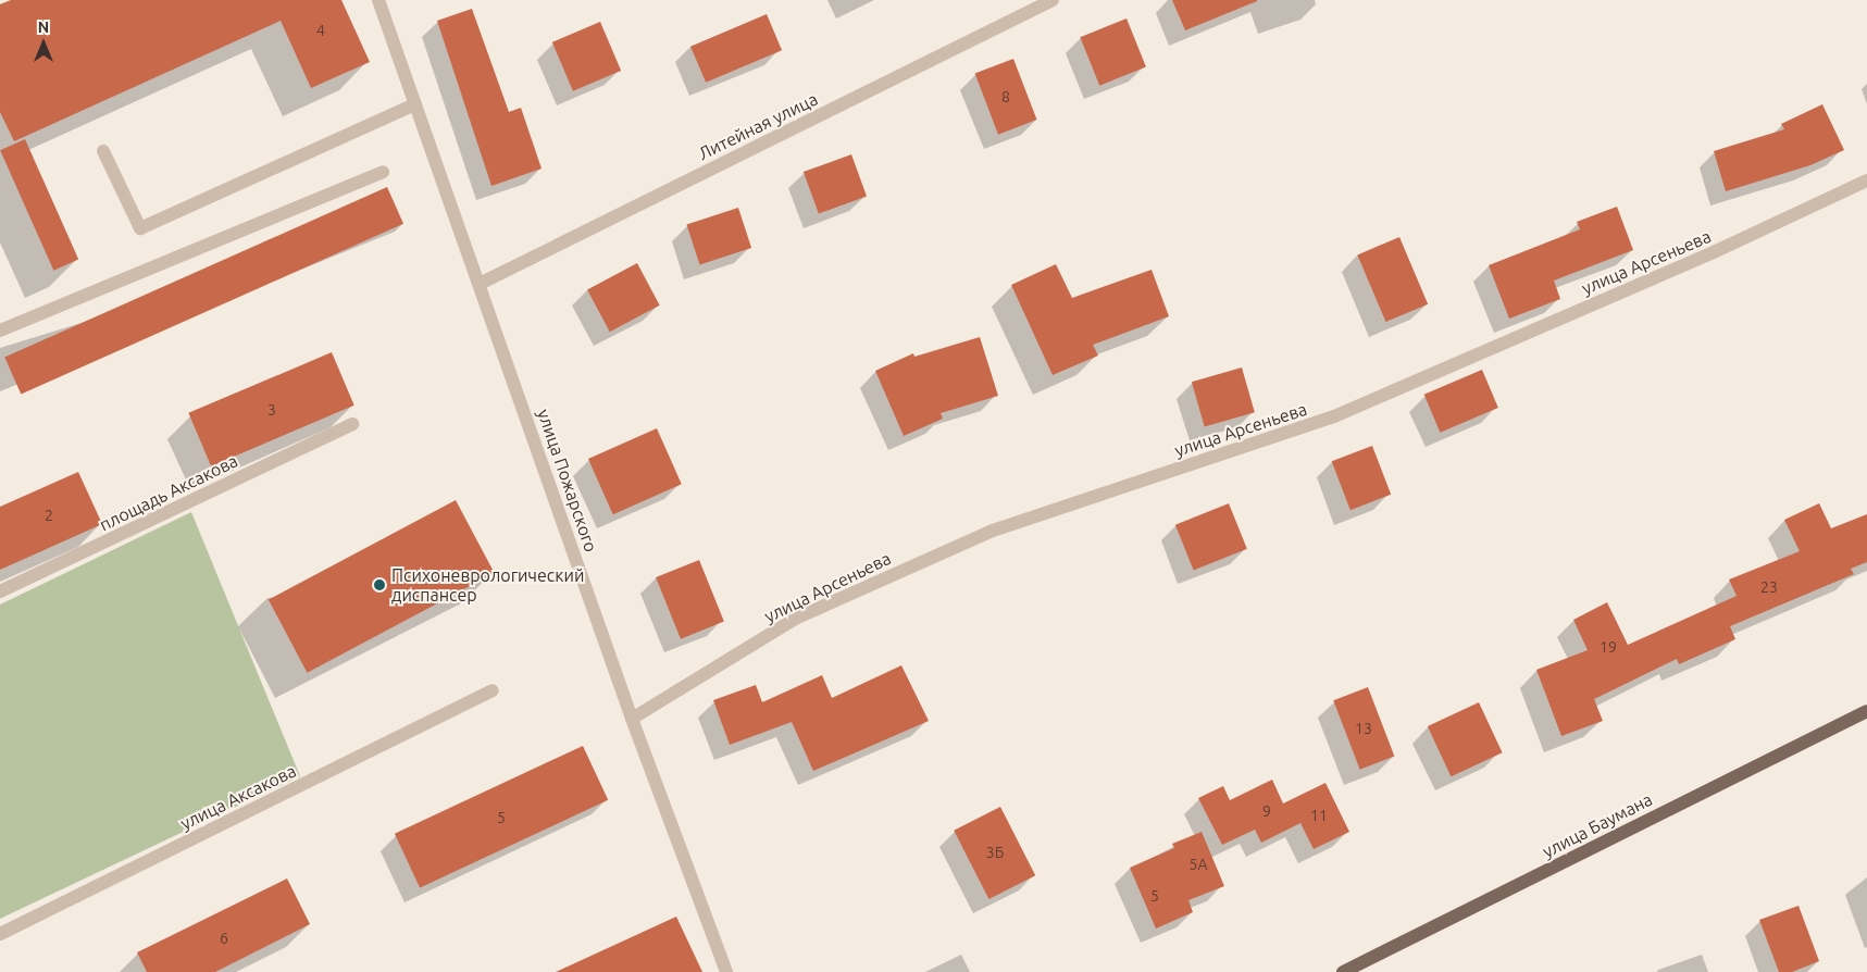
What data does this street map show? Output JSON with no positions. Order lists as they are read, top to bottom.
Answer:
{
  "streets": {
    "main road": ["улица Баумана"],
    "street": [
      "Литейная улица",
      "улица Арсеньева",
      "улица Пожарского",
      "площадь Аксакова",
      "улица Аксакова"
    ]
  },
  "crossings": [
    ["Литейная улица", "улица Пожарского"],
    ["улица Арсеньева", "улица Пожарского"]
  ],
  "places": ["Психоневрологический диспансер"],
  "house_numbers": [
    "4",
    "8",
    "3",
    "2",
    "23",
    "19",
    "13",
    "9",
    "11",
    "5",
    "3Б",
    "5А",
    "5",
    "6"
  ],
  "north": "top"
}
